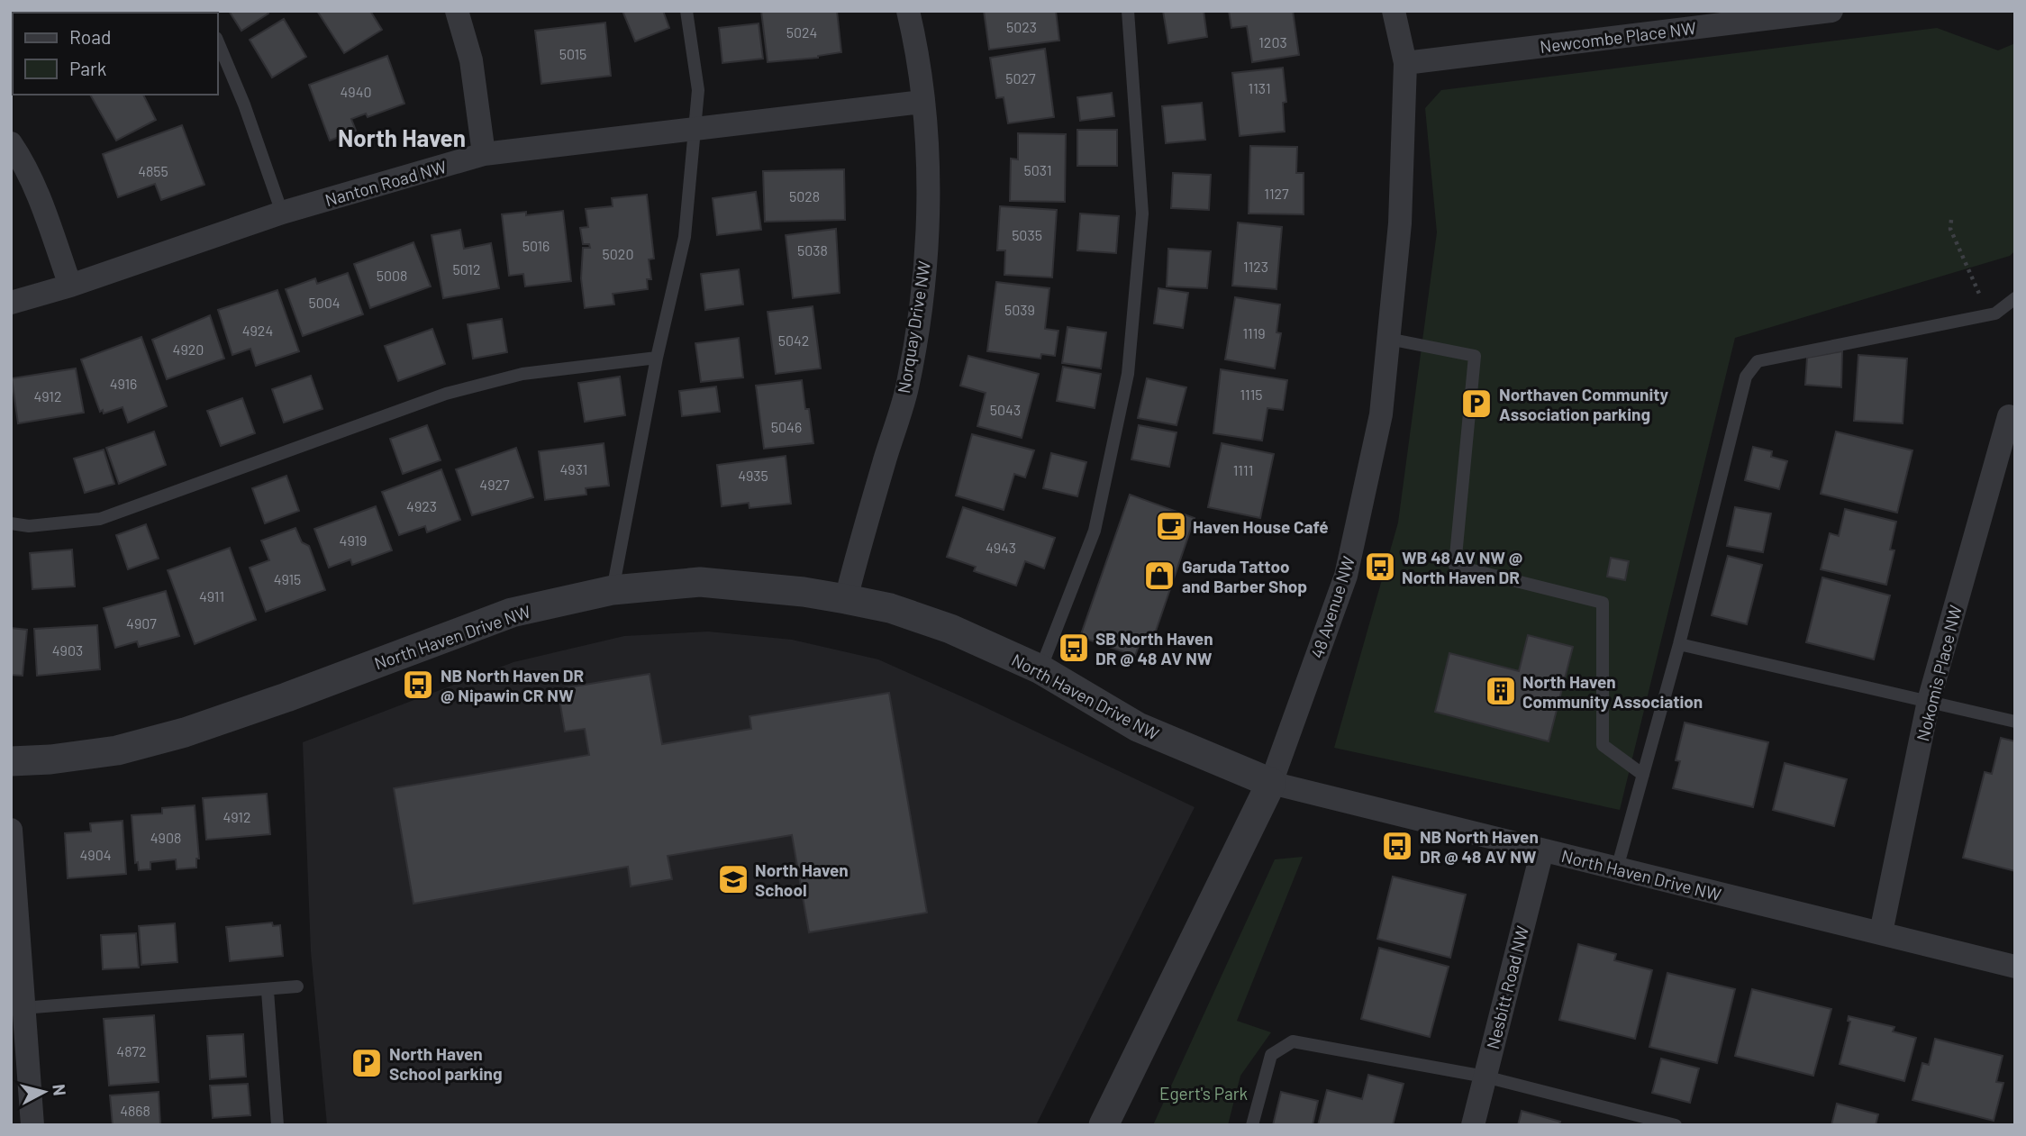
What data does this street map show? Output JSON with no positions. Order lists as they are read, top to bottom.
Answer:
{
  "streets": {
    "street": [
      "Newcombe Place NW",
      "Nanton Road NW",
      "Norquay Drive NW",
      "48 Avenue NW",
      "North Haven Drive NW",
      "Nokomis Place NW",
      "Nesbitt Road NW"
    ]
  },
  "crossings": [
    ["Newcombe Place NW", "48 Avenue NW"],
    ["Nanton Road NW", "Norquay Drive NW"],
    ["Norquay Drive NW", "North Haven Drive NW"],
    ["48 Avenue NW", "North Haven Drive NW"],
    ["North Haven Drive NW", "Nokomis Place NW"],
    ["North Haven Drive NW", "Nesbitt Road NW"]
  ],
  "districts": ["North Haven"],
  "parks": ["Egert's Park"],
  "places": {
    "parking": ["Northaven Community Association parking", "North Haven School parking"],
    "cafe": ["Haven House Café"],
    "bus stop": [
      "WB 48 AV NW @ North Haven DR",
      "SB North Haven DR @ 48 AV NW",
      "NB North Haven DR @ Nipawin CR NW",
      "NB North Haven DR @ 48 AV NW"
    ],
    "shop": ["Garuda Tattoo and Barber Shop"],
    "building": ["North Haven Community Association"],
    "school or university": ["North Haven School"]
  },
  "house_numbers": [
    "5023",
    "5024",
    "1203",
    "5015",
    "5027",
    "1131",
    "4940",
    "5031",
    "4855",
    "1127",
    "5028",
    "5035",
    "5016",
    "5038",
    "5020",
    "1123",
    "5012",
    "5008",
    "5004",
    "5039",
    "4924",
    "1119",
    "5042",
    "4920",
    "4916",
    "1115",
    "4912",
    "5043",
    "5046",
    "4931",
    "1111",
    "4935",
    "4927",
    "4923",
    "4919",
    "4943",
    "4915",
    "4911",
    "4907",
    "4903",
    "4912",
    "4908",
    "4904",
    "4872",
    "4868"
  ],
  "legend": ["Road", "Park"],
  "north": "right"
}
